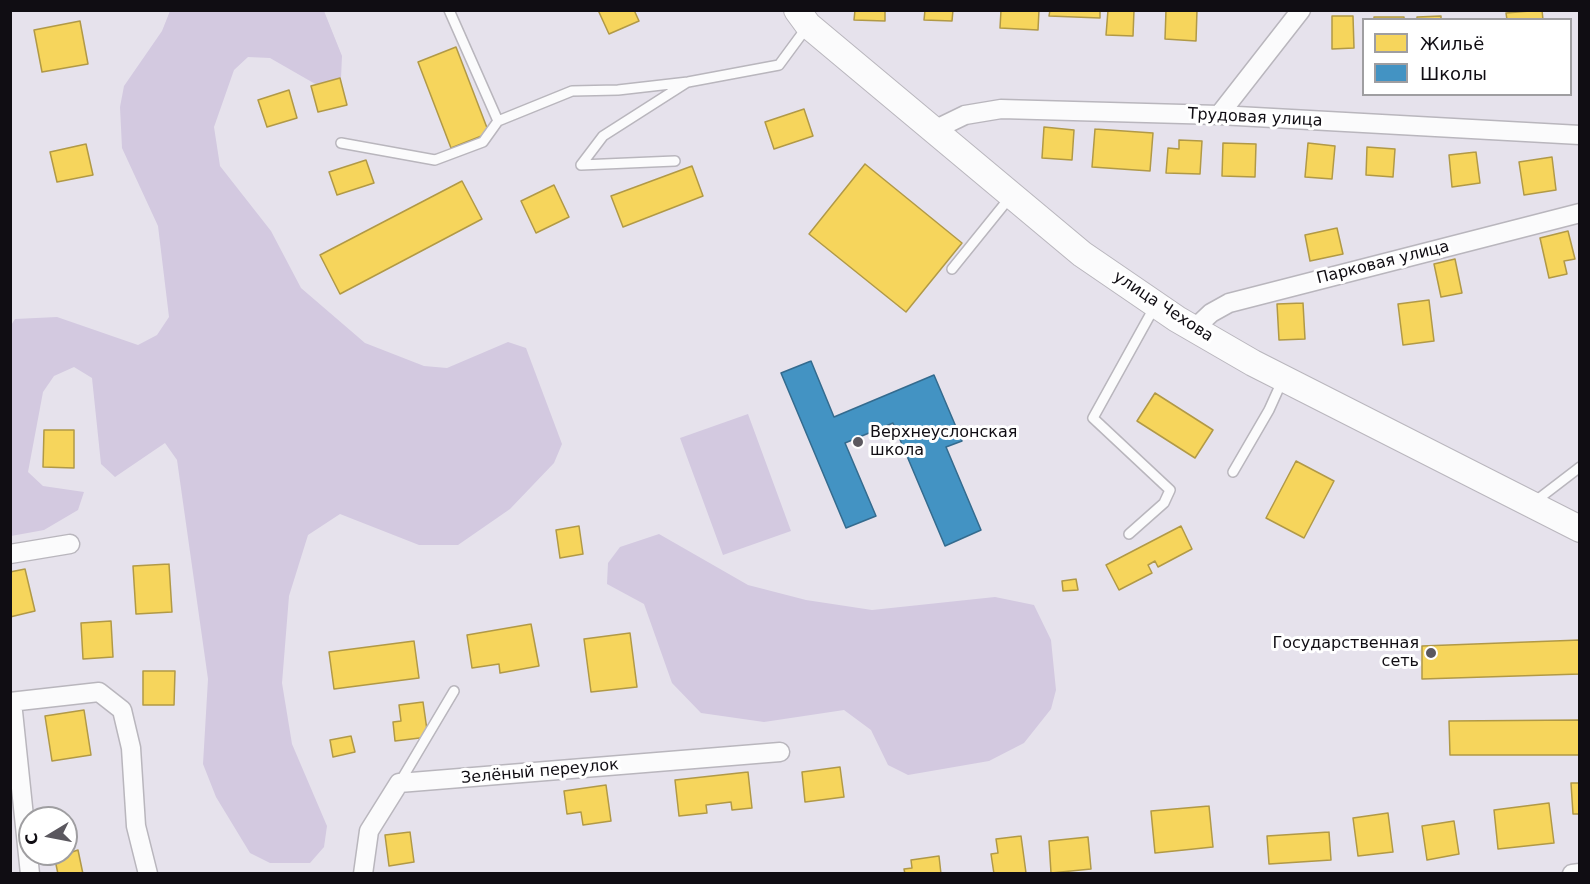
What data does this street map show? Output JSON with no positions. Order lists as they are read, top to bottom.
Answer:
{
  "streets": {
    "street": [
      "Трудовая улица",
      "Парковая улица",
      "улица Чехова",
      "Зелёный переулок"
    ]
  },
  "crossings": [
    ["Трудовая улица", "улица Чехова"],
    ["Парковая улица", "улица Чехова"]
  ],
  "places": ["Верхнеуслонская школа", "Государственная сеть"],
  "legend": ["Жильё", "Школы"],
  "north": "left"
}
